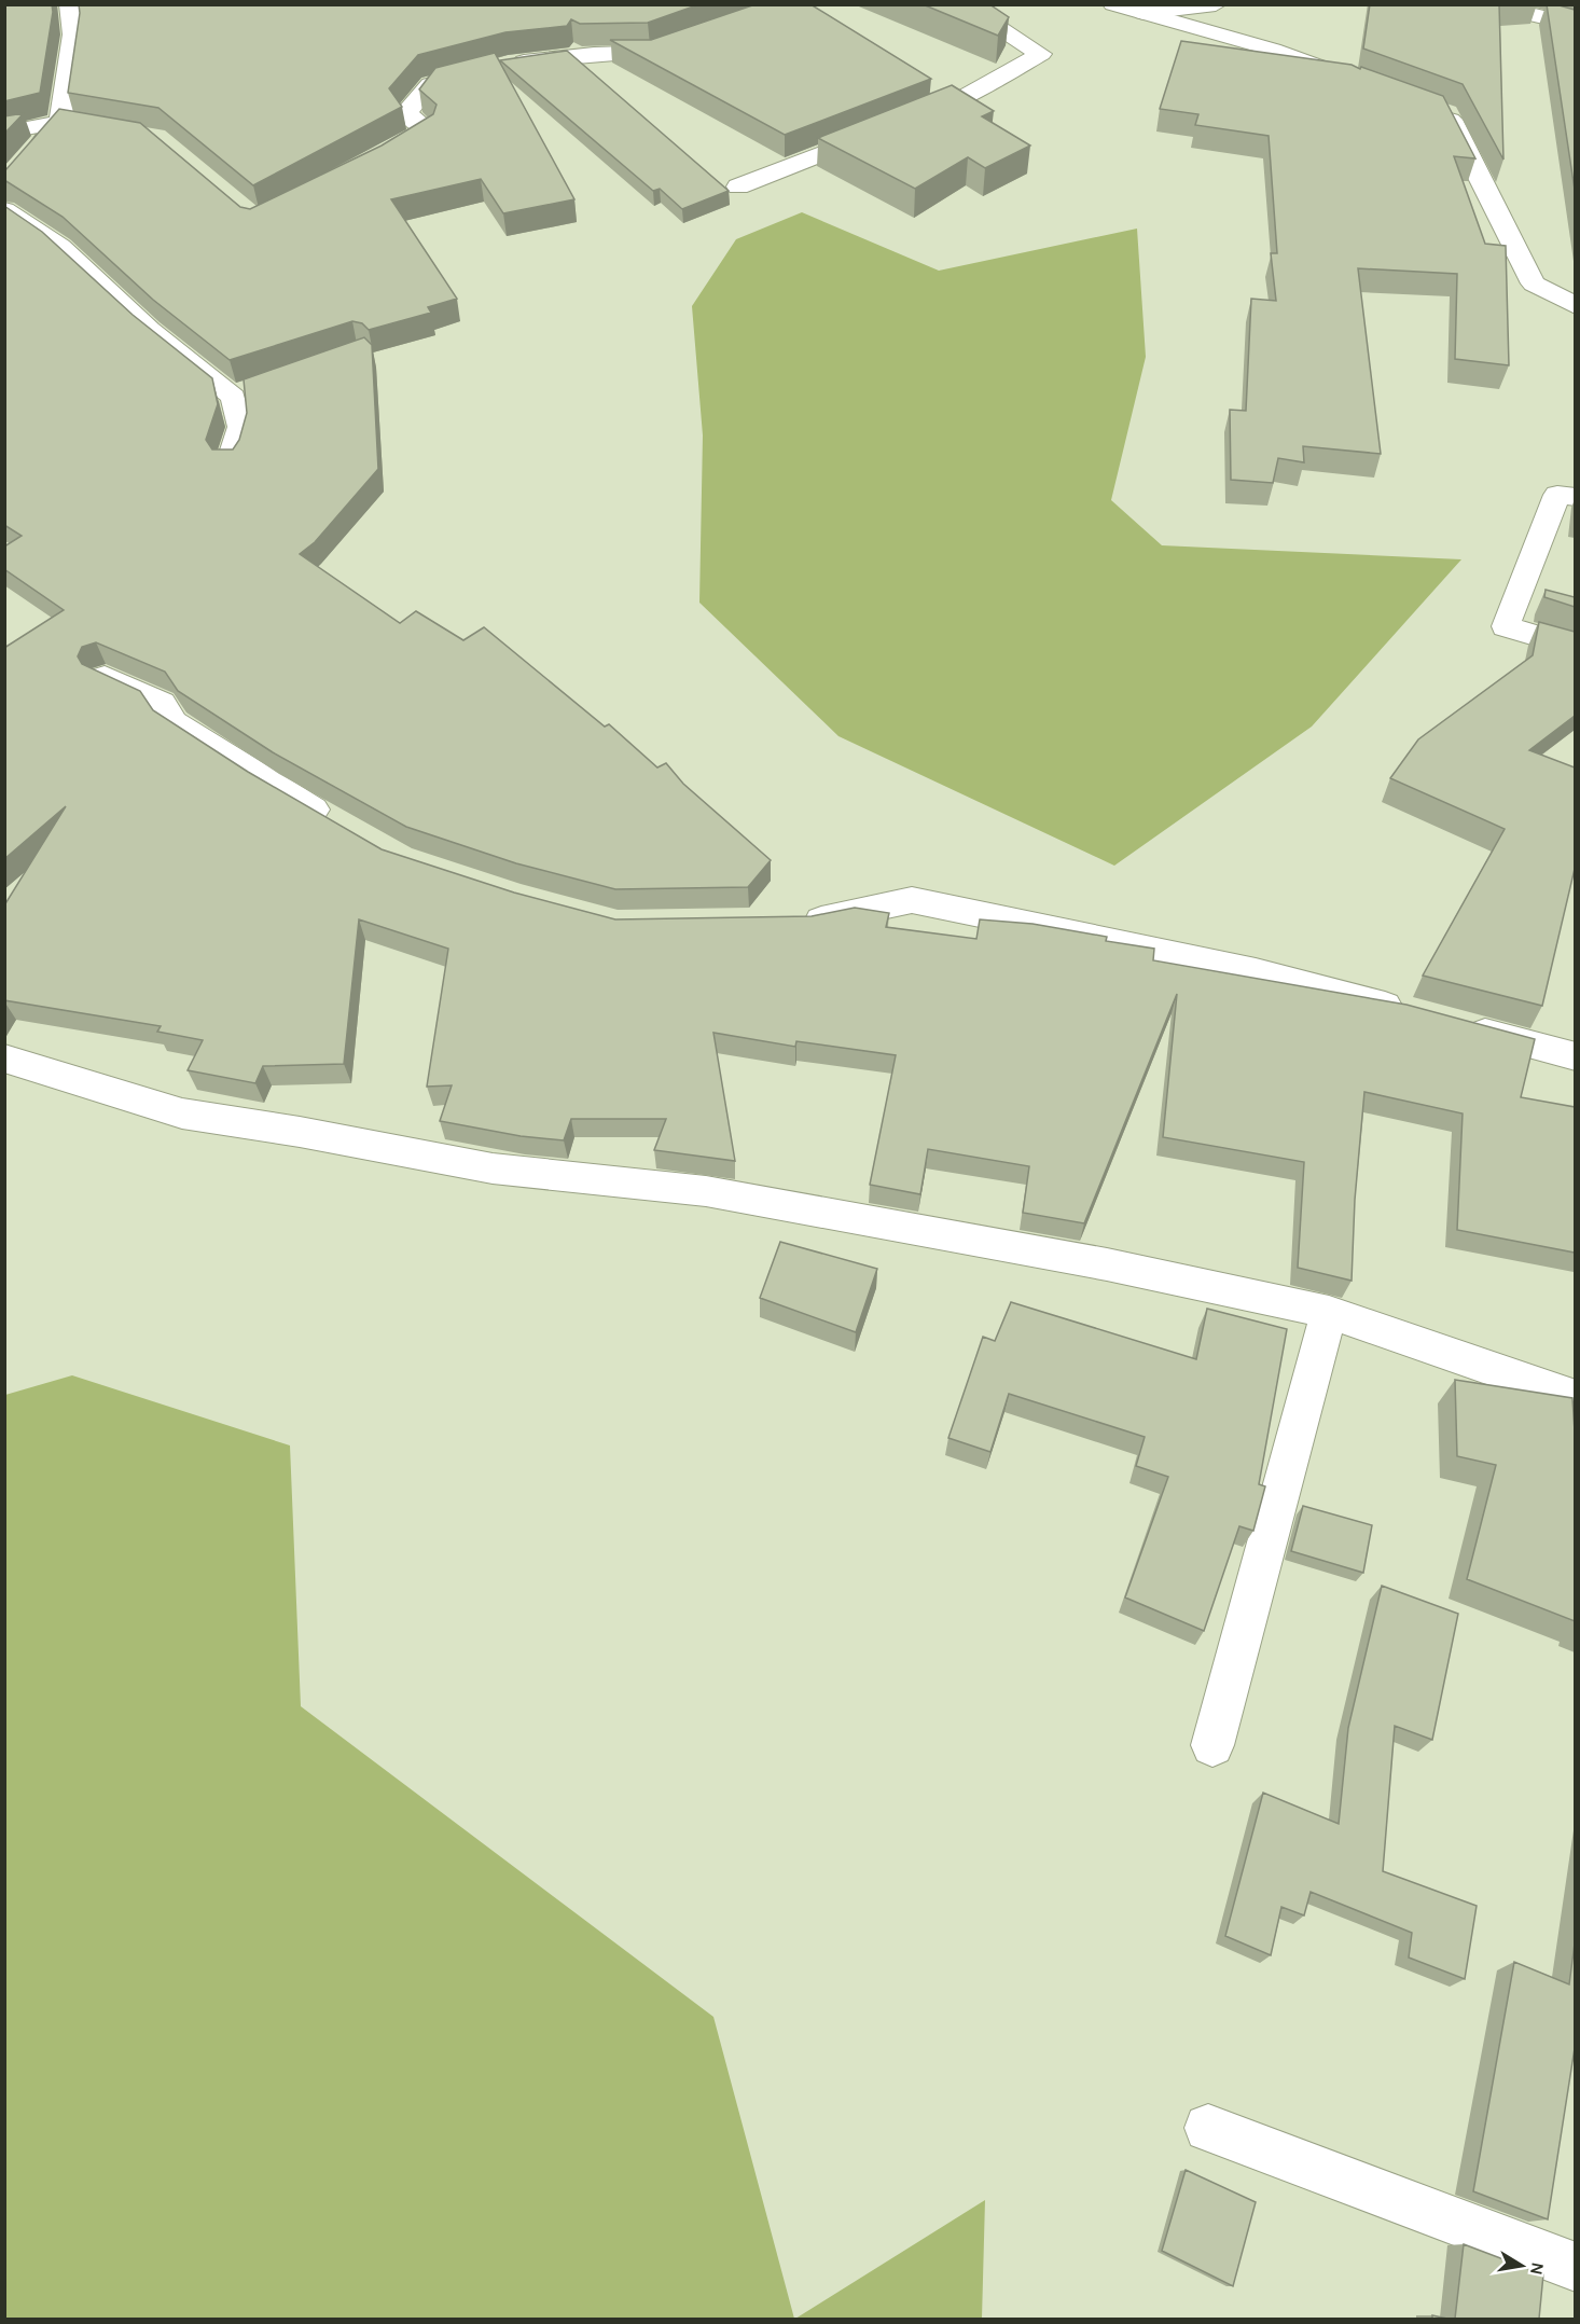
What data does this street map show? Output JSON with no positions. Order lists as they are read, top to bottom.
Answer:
{
  "north": "right"
}
